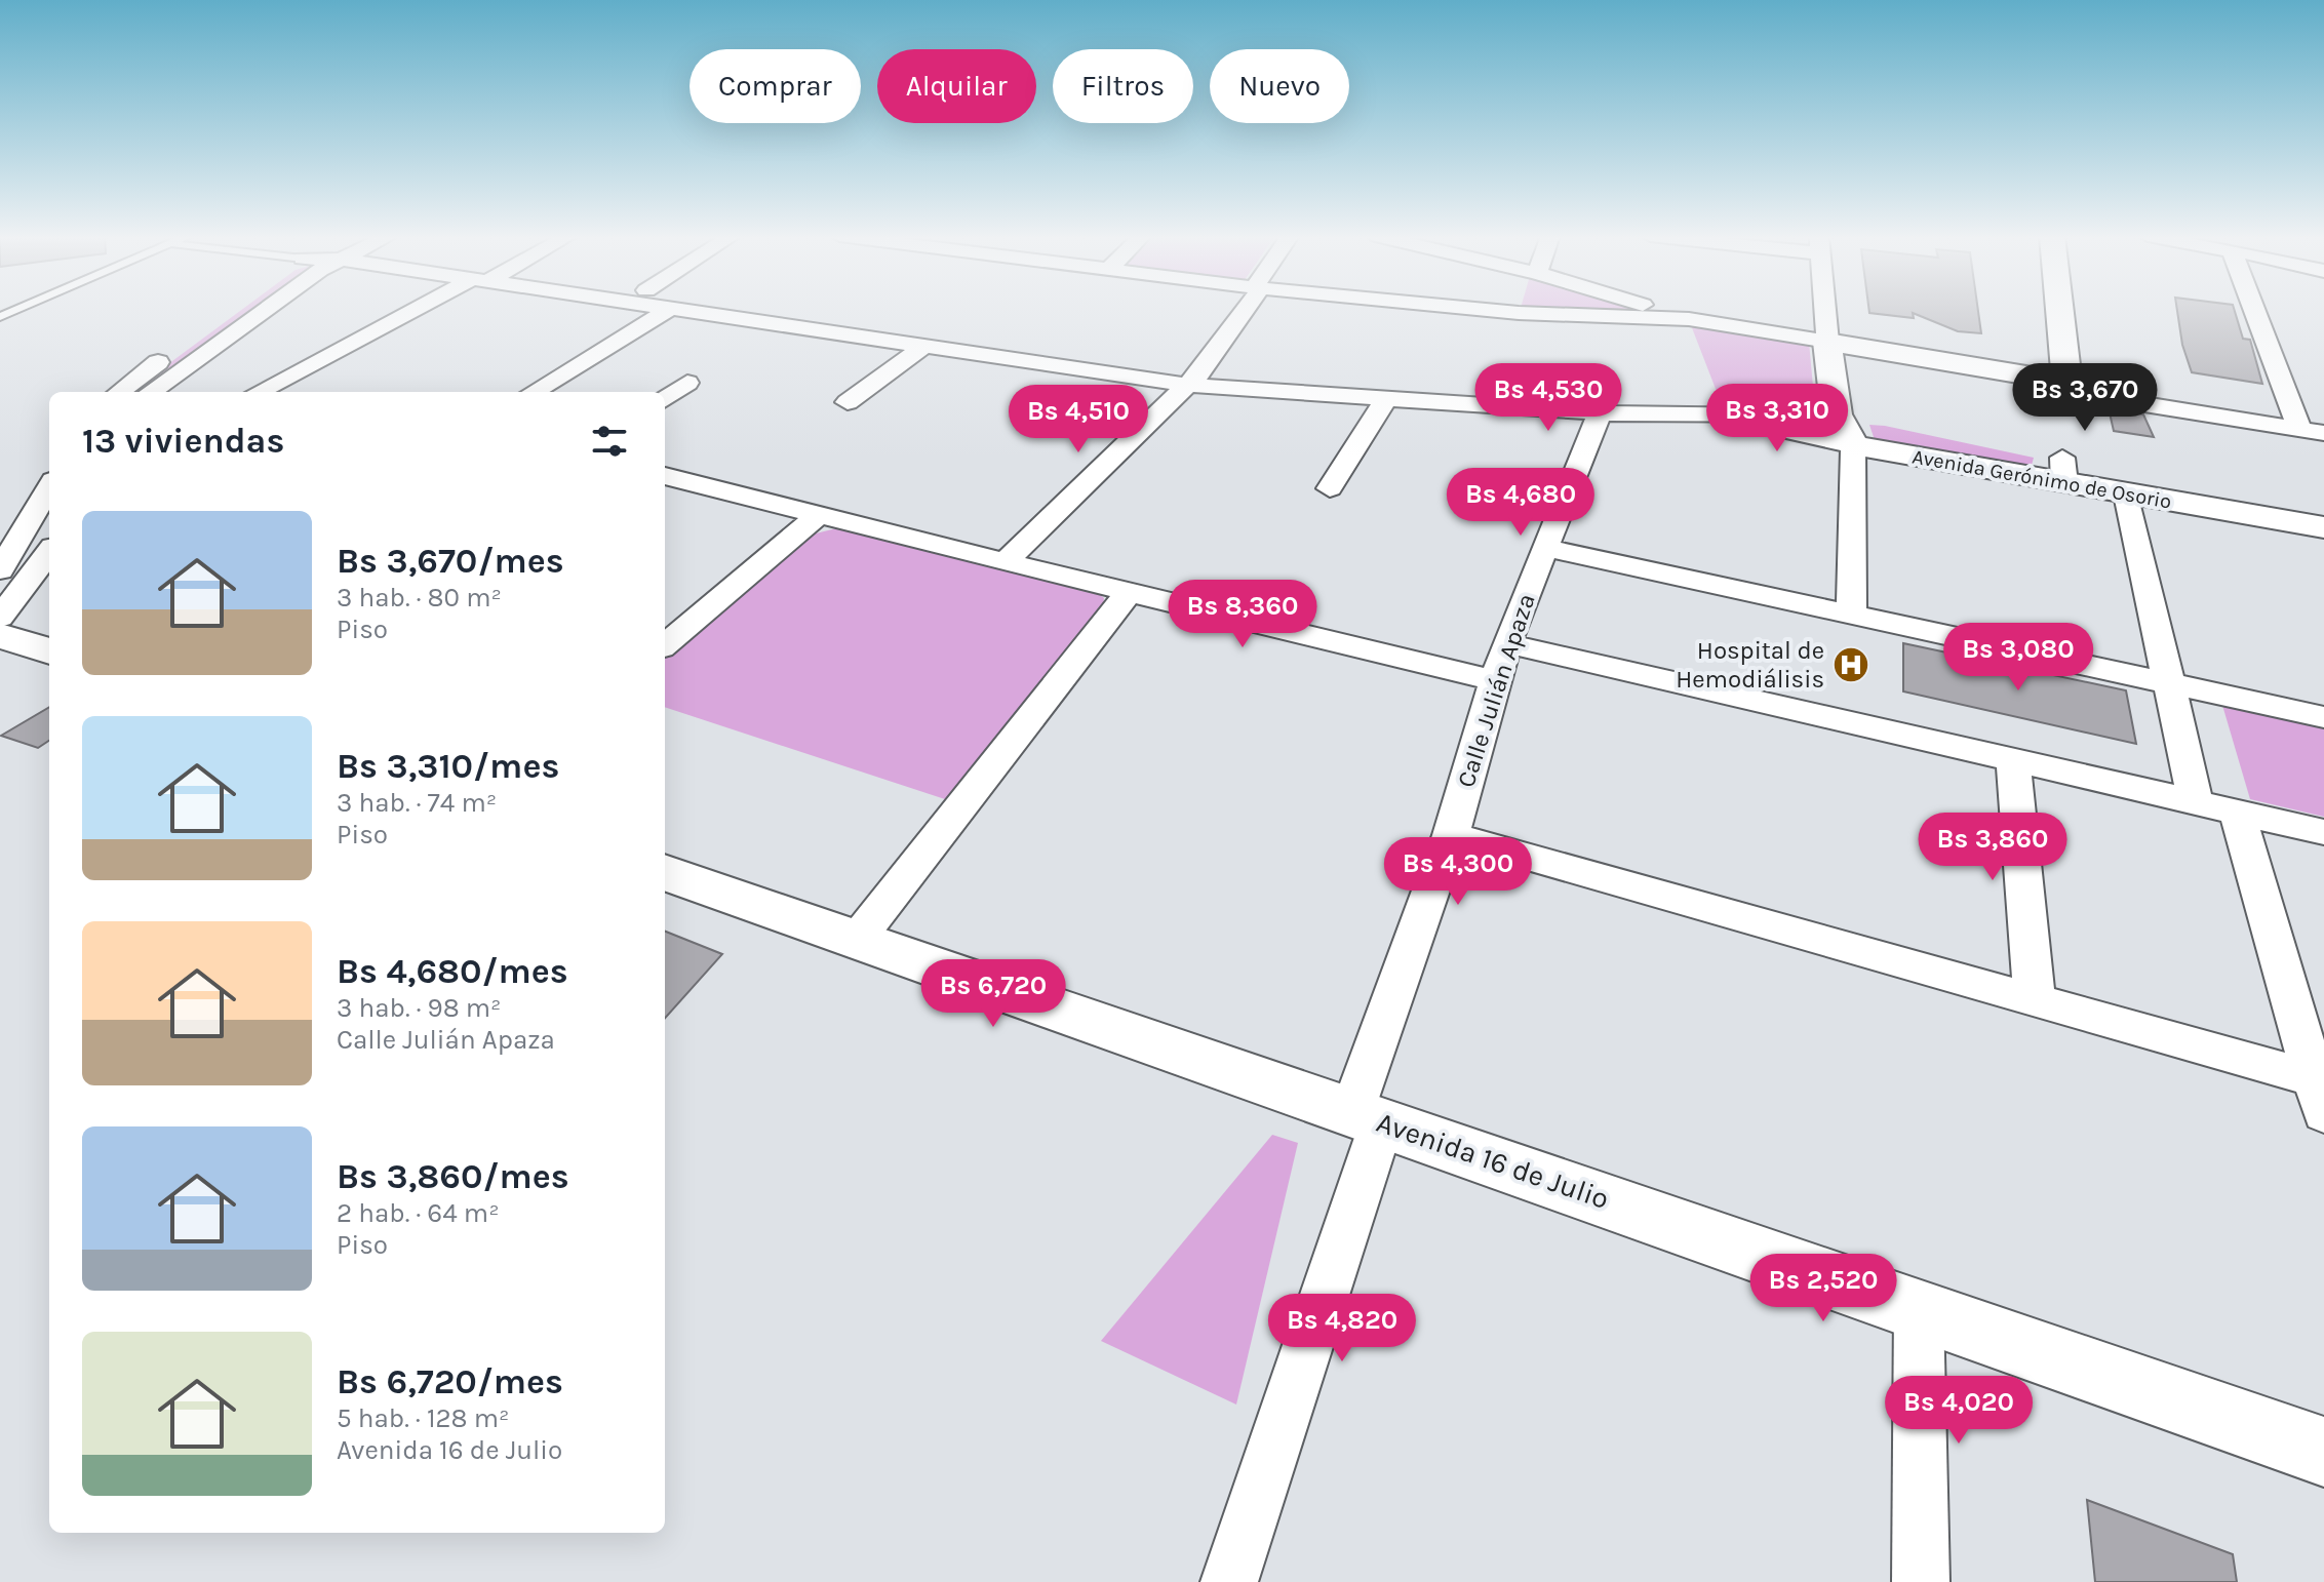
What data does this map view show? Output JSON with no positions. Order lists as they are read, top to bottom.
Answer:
{
  "streets": {
    "street": ["Avenida Gerónimo de Osorio", "Calle Julián Apaza", "Avenida 16 de Julio"]
  },
  "crossings": [
    ["Avenida Gerónimo de Osorio", "Calle Julián Apaza"],
    ["Calle Julián Apaza", "Avenida 16 de Julio"]
  ],
  "places": {
    "hospital": ["Hospital de Hemodiálisis"]
  },
  "page": {
    "chip": [
      "Comprar",
      "Alquilar",
      "Filtros",
      "Nuevo"
    ],
    "price": [
      "Bs 4,530",
      "Bs 3,670",
      "Bs 3,310",
      "Bs 4,510",
      "Bs 4,680",
      "Bs 8,360",
      "Bs 3,080",
      "Bs 3,860",
      "Bs 4,300",
      "Bs 6,720",
      "Bs 2,520",
      "Bs 4,820",
      "Bs 4,020"
    ],
    "heading": "13 viviendas",
    "list": [
      {
        "name": "Bs 3,670/mes",
        "note": "3 hab. · 80 m² · Piso"
      },
      {
        "name": "Bs 3,310/mes",
        "note": "3 hab. · 74 m² · Piso"
      },
      {
        "name": "Bs 4,680/mes",
        "note": "3 hab. · 98 m² · Calle Julián Apaza"
      },
      {
        "name": "Bs 3,860/mes",
        "note": "2 hab. · 64 m² · Piso"
      },
      {
        "name": "Bs 6,720/mes",
        "note": "5 hab. · 128 m² · Avenida 16 de Julio"
      }
    ]
  }
}
